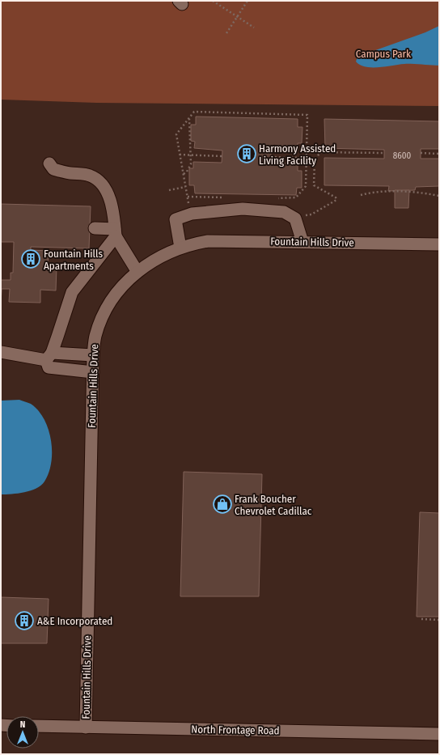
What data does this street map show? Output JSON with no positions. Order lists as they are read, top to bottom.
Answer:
{
  "streets": {
    "street": ["Fountain Hills Drive", "North Frontage Road"]
  },
  "crossings": [
    ["Fountain Hills Drive", "North Frontage Road"]
  ],
  "parks": ["Campus Park"],
  "places": {
    "building": ["Harmony Assisted Living Facility", "Fountain Hills Apartments", "A&E Incorporated"],
    "shop": ["Frank Boucher Chevrolet Cadillac"]
  },
  "house_numbers": ["8600"],
  "north": "top"
}
